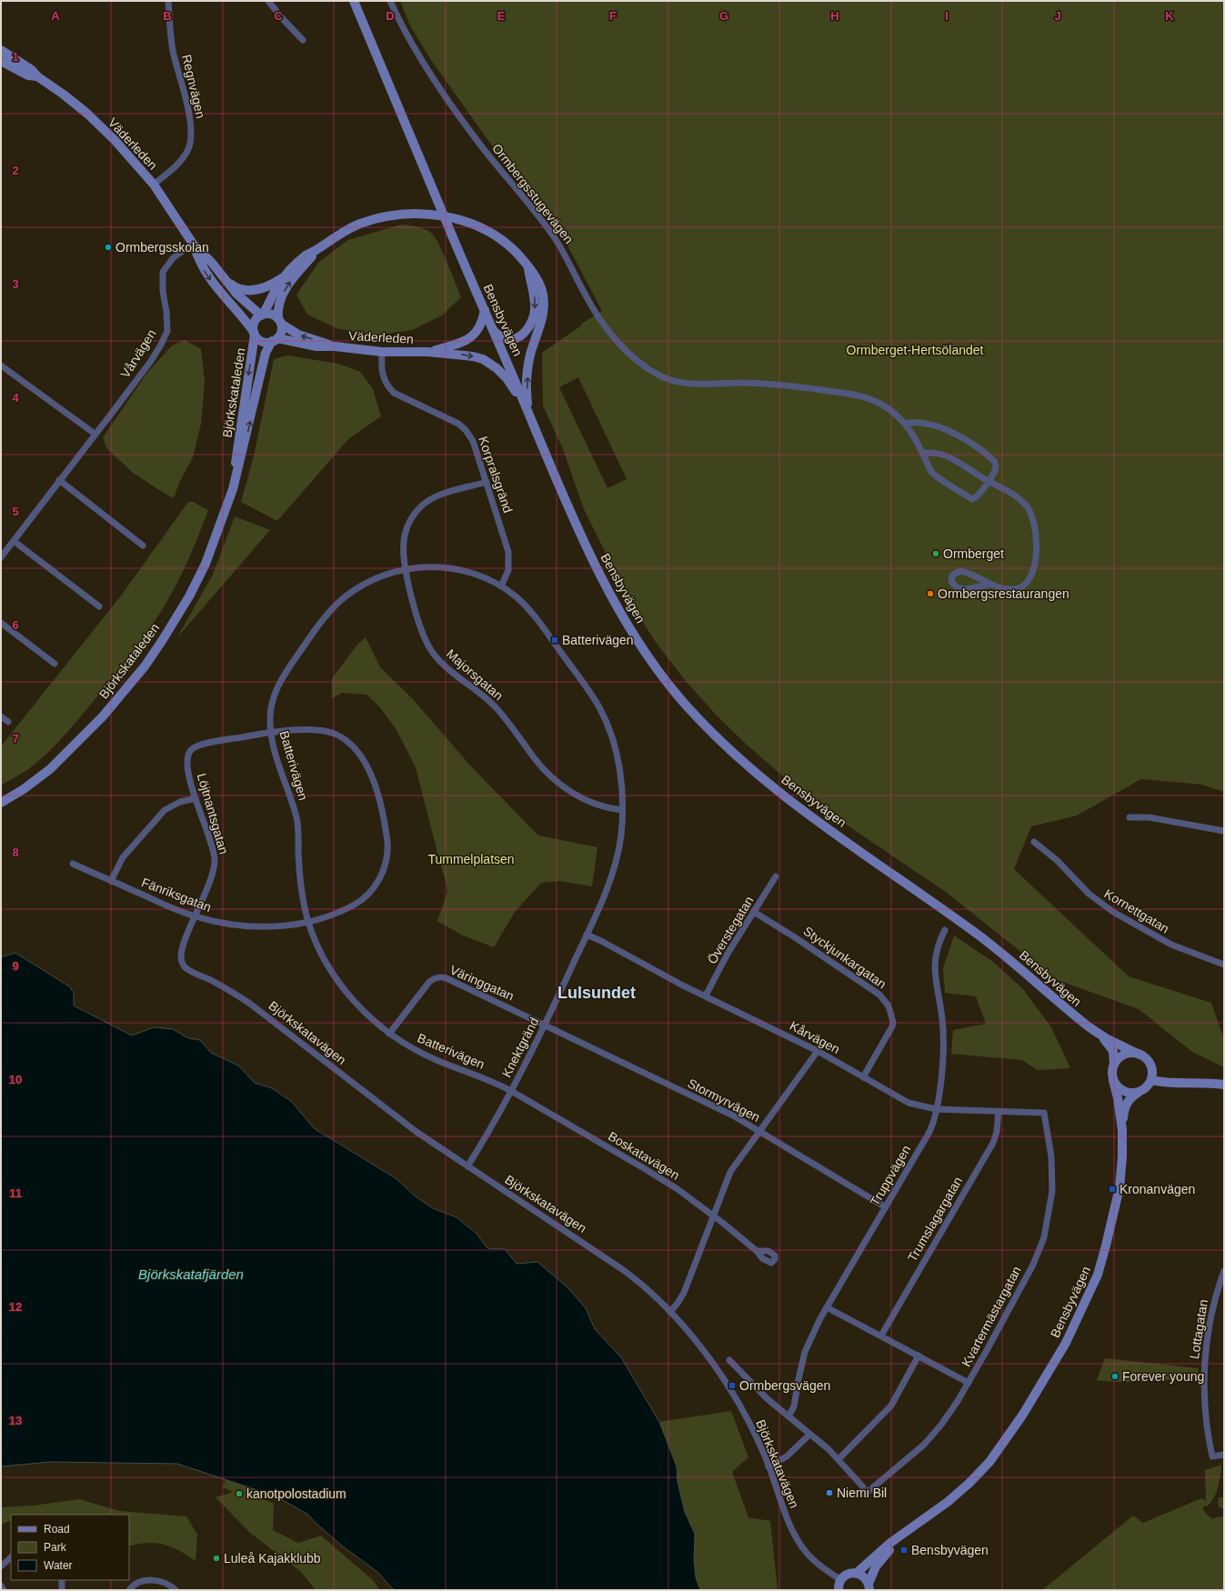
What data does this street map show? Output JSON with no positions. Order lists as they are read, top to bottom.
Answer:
{
  "streets": {
    "main road": ["Väderleden", "Bensbyvägen", "Björkskataleden"],
    "street": [
      "Regnvägen",
      "Ormbergsstugevägen",
      "Vårvägen",
      "Korpralsgränd",
      "Majorsgatan",
      "Batterivägen",
      "Löjtnantsgatan",
      "Fänriksgatan",
      "Kornettgatan",
      "Överstegatan",
      "Styckjunkargatan",
      "Väringgatan",
      "Björkskatavägen",
      "Kårvägen",
      "Knektgränd",
      "Stormyrvägen",
      "Boskatavägen",
      "Truppvägen",
      "Trumslagargatan",
      "Kvartermästargatan",
      "Lottagatan"
    ]
  },
  "crossings": [
    ["Regnvägen", "Väderleden"],
    ["Väderleden", "Bensbyvägen"],
    ["Väderleden", "Vårvägen"],
    ["Väderleden", "Björkskataleden"],
    ["Väderleden", "Korpralsgränd"],
    ["Bensbyvägen", "Björkskatavägen"],
    ["Korpralsgränd", "Majorsgatan"],
    ["Korpralsgränd", "Batterivägen"],
    ["Majorsgatan", "Batterivägen"],
    ["Batterivägen", "Fänriksgatan"],
    ["Batterivägen", "Väringgatan"],
    ["Batterivägen", "Kårvägen"],
    ["Batterivägen", "Knektgränd"],
    ["Batterivägen", "Boskatavägen"],
    ["Löjtnantsgatan", "Fänriksgatan"],
    ["Löjtnantsgatan", "Björkskatavägen"],
    ["Fänriksgatan", "Björkskatavägen"],
    ["Överstegatan", "Styckjunkargatan"],
    ["Överstegatan", "Kårvägen"],
    ["Styckjunkargatan", "Kårvägen"],
    ["Väringgatan", "Knektgränd"],
    ["Väringgatan", "Stormyrvägen"],
    ["Björkskatavägen", "Knektgränd"],
    ["Kårvägen", "Knektgränd"],
    ["Kårvägen", "Truppvägen"],
    ["Kårvägen", "Trumslagargatan"],
    ["Kårvägen", "Kvartermästargatan"],
    ["Knektgränd", "Stormyrvägen"],
    ["Knektgränd", "Boskatavägen"],
    ["Stormyrvägen", "Truppvägen"]
  ],
  "districts": ["Lulsundet"],
  "water": ["Björkskatafjärden"],
  "parks": ["Ormberget-Hertsölandet", "Tummelplatsen"],
  "places": {
    "other": [
      "Ormbergsskolan",
      "Ormberget",
      "Ormbergsrestaurangen",
      "Forever young",
      "Niemi Bil",
      "kanotpolostadium",
      "Luleå Kajakklubb"
    ],
    "transit": [
      "Batterivägen",
      "Kronanvägen",
      "Ormbergsvägen",
      "Bensbyvägen"
    ]
  },
  "legend": ["Road", "Park", "Water"],
  "grid": {
    "columns": [
      "A",
      "B",
      "C",
      "D",
      "E",
      "F",
      "G",
      "H",
      "I",
      "J",
      "K"
    ],
    "rows": [
      "1",
      "2",
      "3",
      "4",
      "5",
      "6",
      "7",
      "8",
      "9",
      "10",
      "11",
      "12",
      "13"
    ]
  }
}
